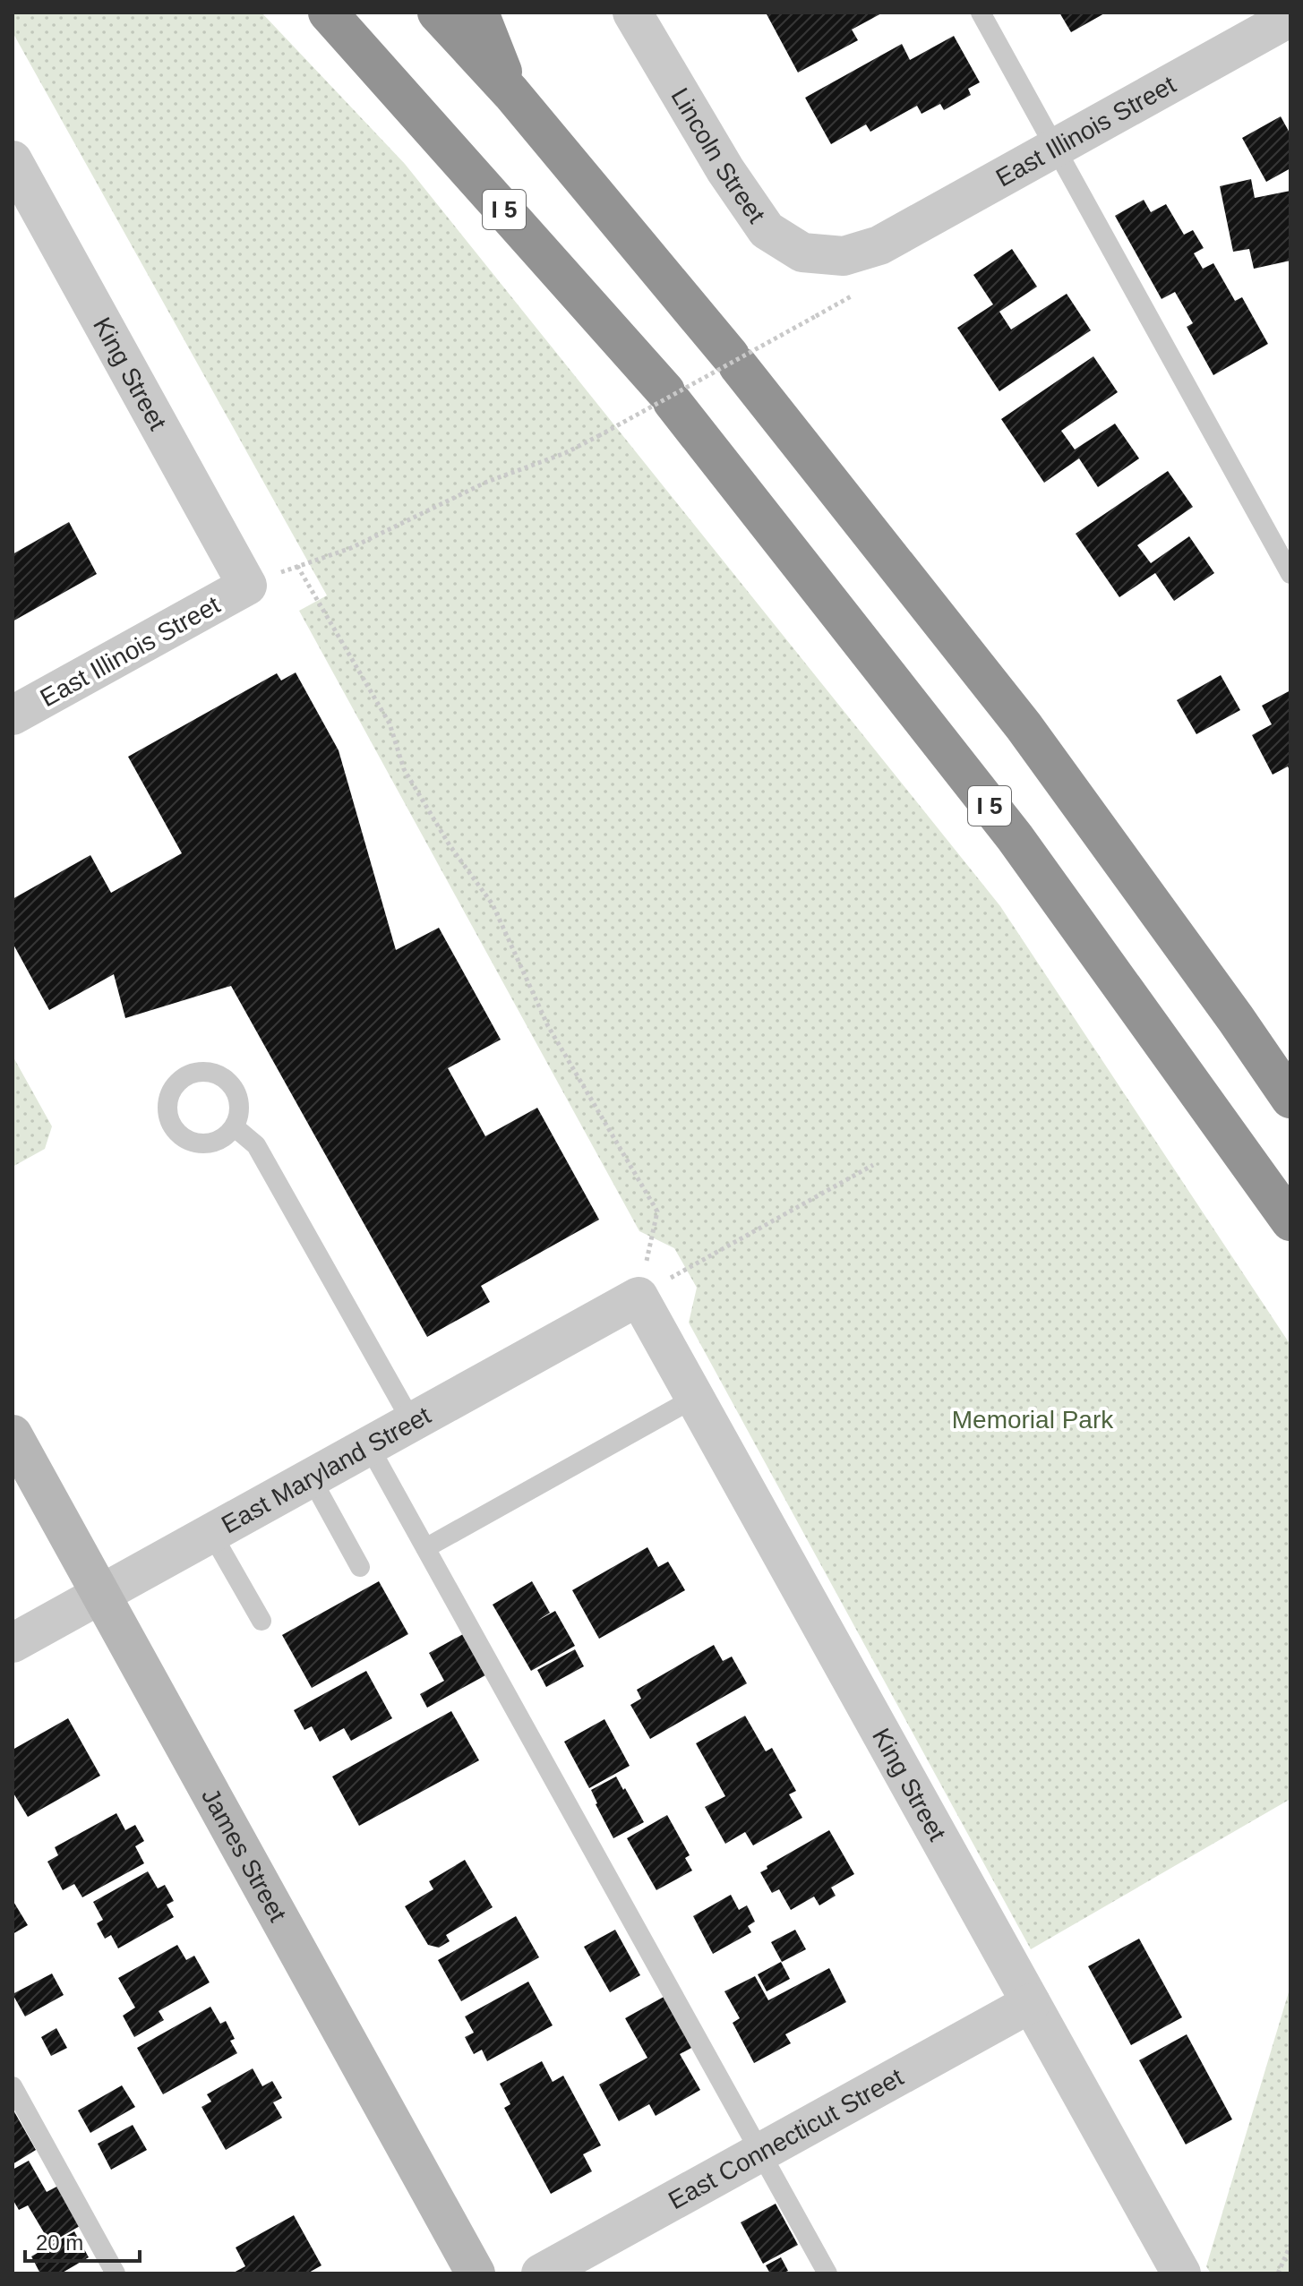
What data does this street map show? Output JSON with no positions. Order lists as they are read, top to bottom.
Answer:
{
  "streets": {
    "highway": ["I 5"],
    "main road": ["James Street"],
    "street": [
      "East Illinois Street",
      "Lincoln Street",
      "King Street",
      "East Maryland Street",
      "East Connecticut Street"
    ]
  },
  "crossings": [
    ["East Illinois Street", "Lincoln Street"],
    ["East Illinois Street", "King Street"],
    ["King Street", "East Maryland Street"],
    ["King Street", "East Connecticut Street"],
    ["East Maryland Street", "James Street"]
  ],
  "parks": ["Memorial Park"],
  "scale_bar": "20 m"
}
